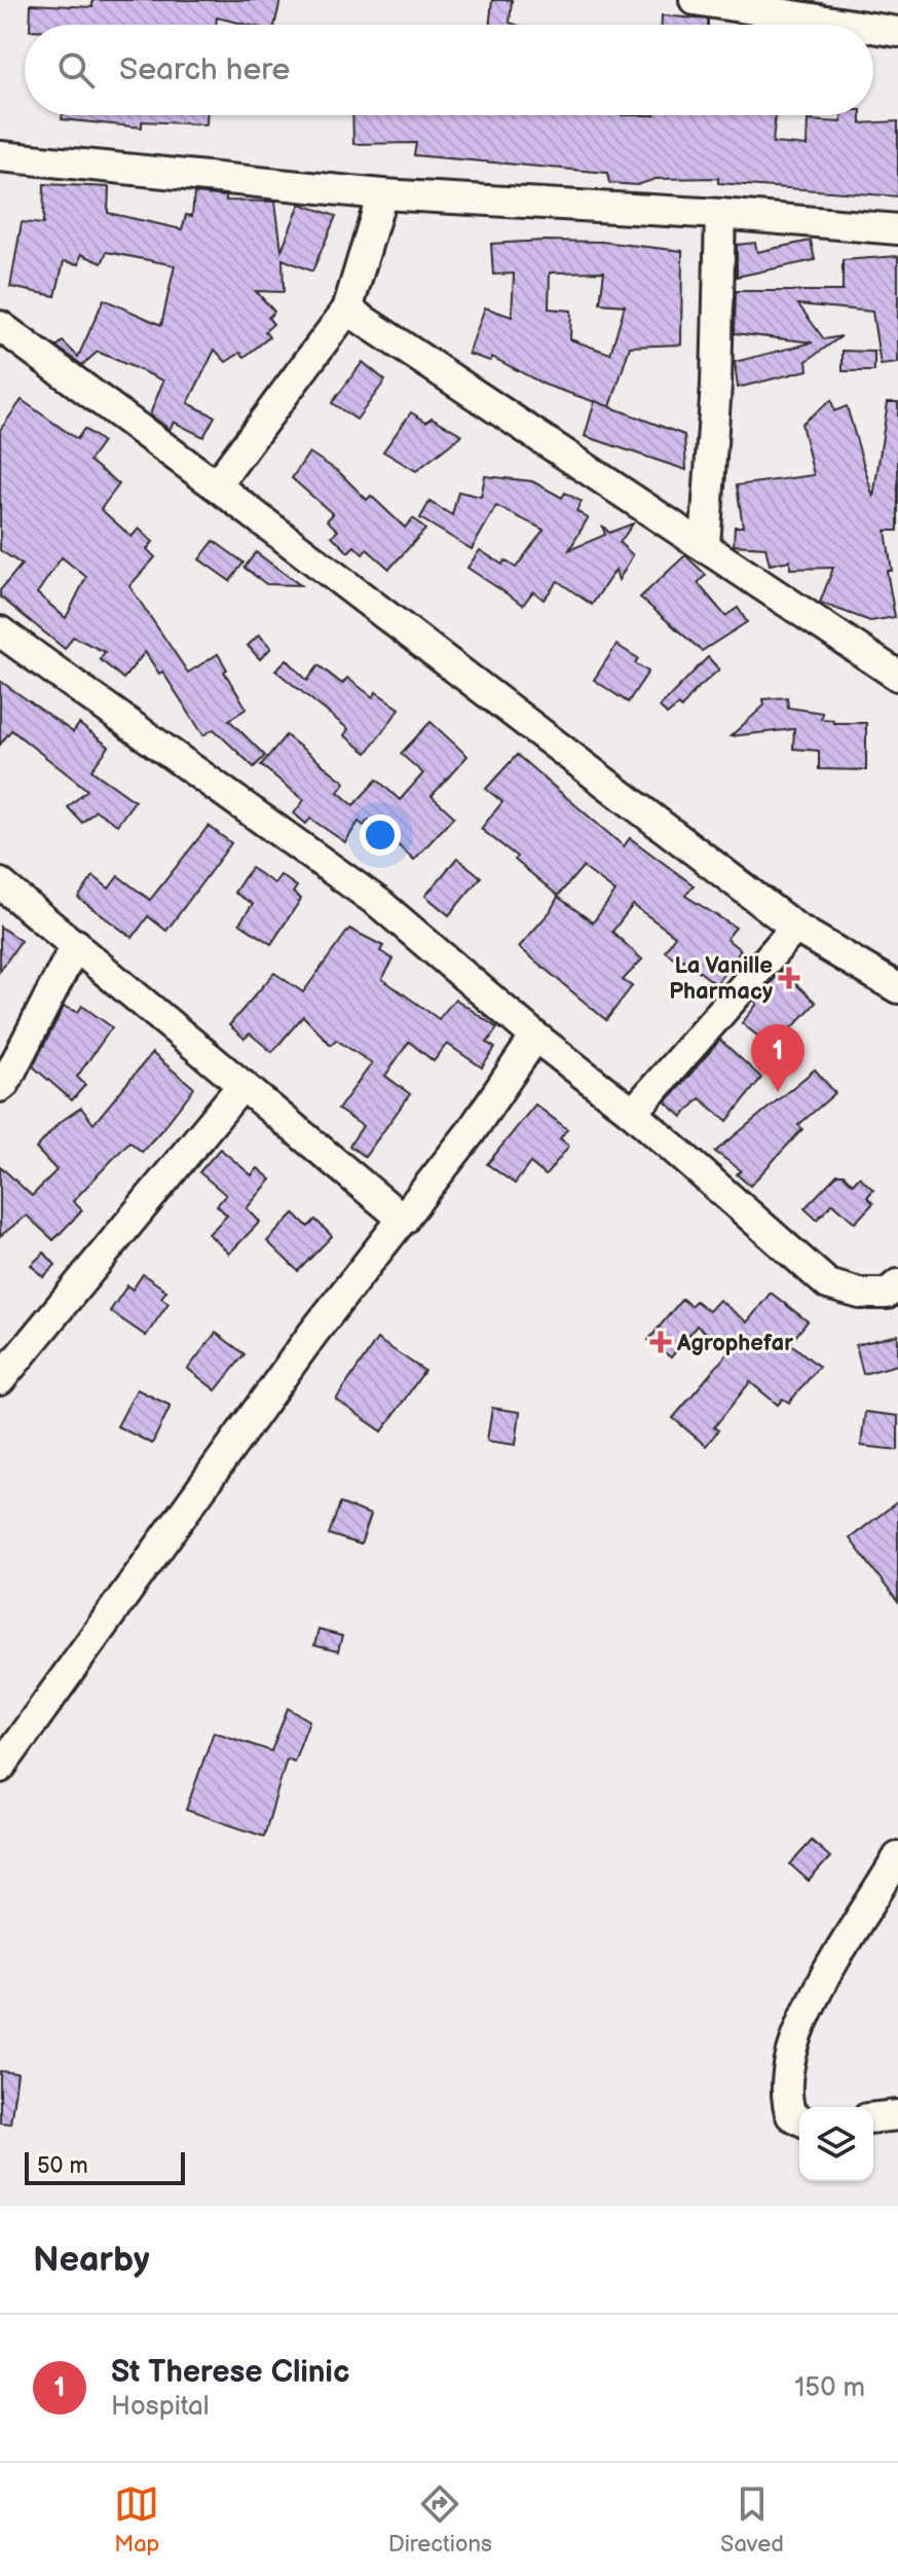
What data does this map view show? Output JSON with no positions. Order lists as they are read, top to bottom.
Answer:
{
  "places": {
    "health": ["La Vanille Pharmacy", "Agrophefar"]
  },
  "scale_bar": "50 m",
  "page": {
    "search": "Search here",
    "pins": "1",
    "scale": "50 m",
    "heading": "Nearby",
    "list": [
      {
        "mark": "1",
        "name": "St Therese Clinic",
        "note": "Hospital",
        "value": "150 m"
      }
    ],
    "nav": ["Map", "Directions", "Saved"]
  }
}
